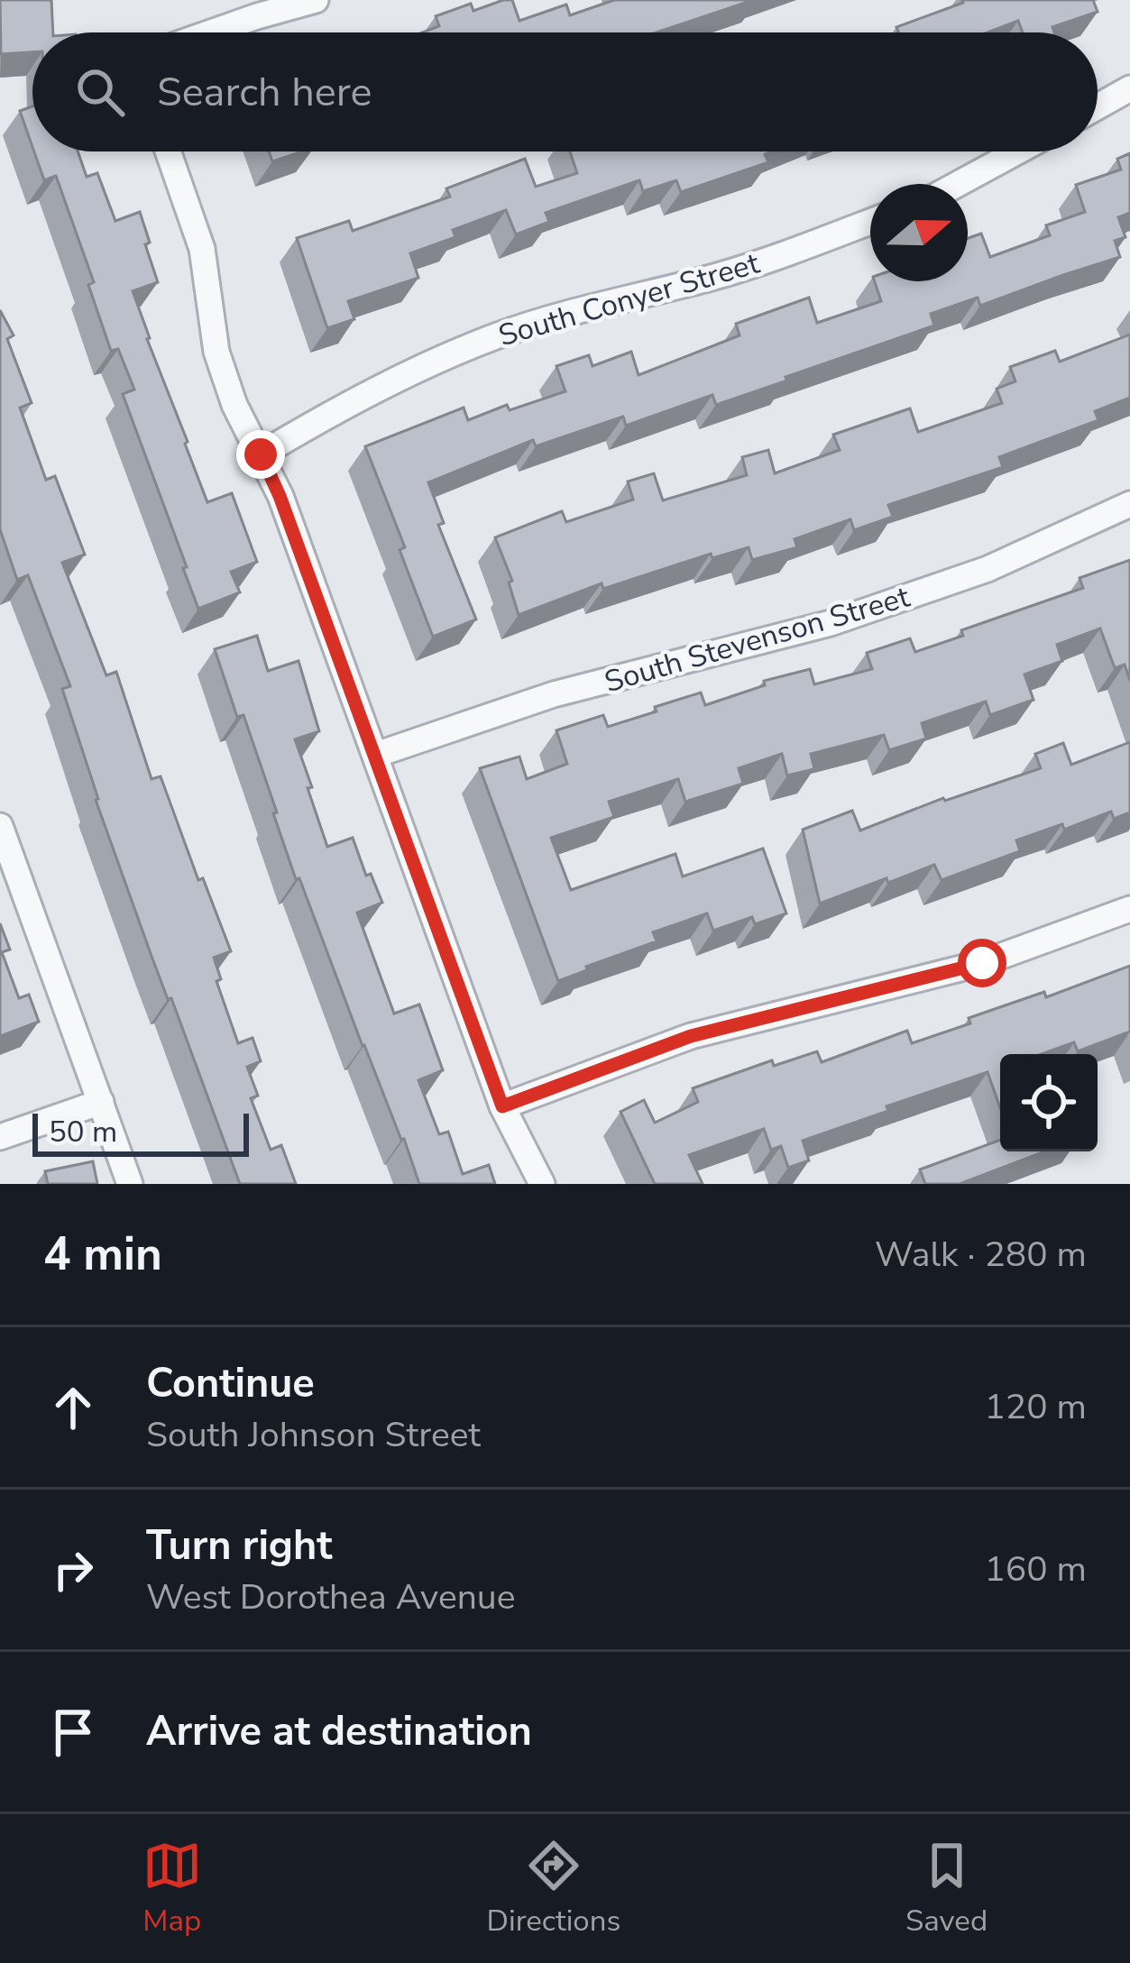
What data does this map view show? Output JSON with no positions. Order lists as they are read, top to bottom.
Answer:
{
  "streets": {
    "street": ["South Conyer Street", "South Stevenson Street"]
  },
  "scale_bar": "50 m",
  "north": "right",
  "page": {
    "search": "Search here",
    "scale": "50 m",
    "heading": ["4 min", "Walk · 280 m"],
    "list": [
      ["Continue", "South Johnson Street", "120 m"],
      ["Turn right", "West Dorothea Avenue", "160 m"],
      "Arrive at destination"
    ],
    "nav": ["Map", "Directions", "Saved"]
  }
}
